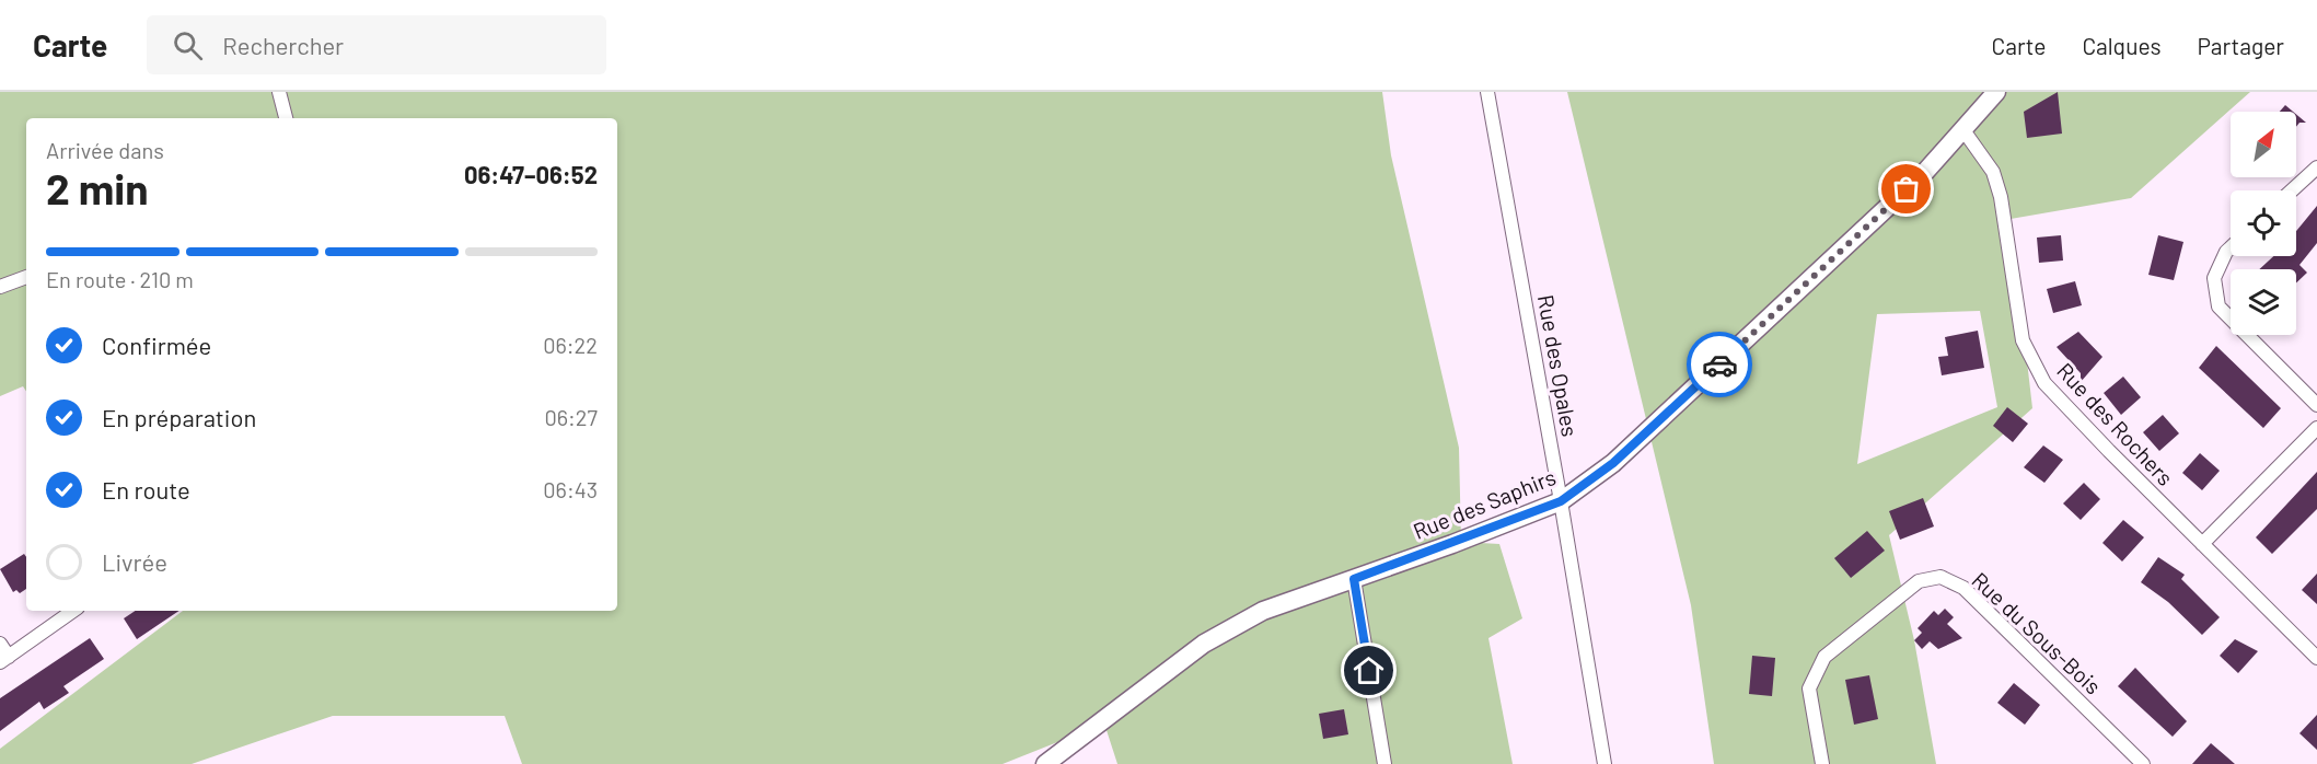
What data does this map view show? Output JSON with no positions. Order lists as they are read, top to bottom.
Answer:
{
  "streets": {
    "street": [
      "Rue des Opales",
      "Rue des Rochers",
      "Rue des Saphirs",
      "Rue du Sous-Bois"
    ]
  },
  "crossings": [
    ["Rue des Opales", "Rue des Saphirs"],
    ["Rue des Rochers", "Rue des Saphirs"]
  ],
  "north": "top right",
  "page": {
    "header": "Carte",
    "search": "Rechercher",
    "nav": ["Carte", "Calques", "Partager"],
    "heading": ["2 min", "Arrivée dans", "06:47–06:52"],
    "bar": "En route · 210 m",
    "list": [
      ["Confirmée", "06:22"],
      ["En préparation", "06:27"],
      ["En route", "06:43"],
      "Livrée"
    ]
  }
}
